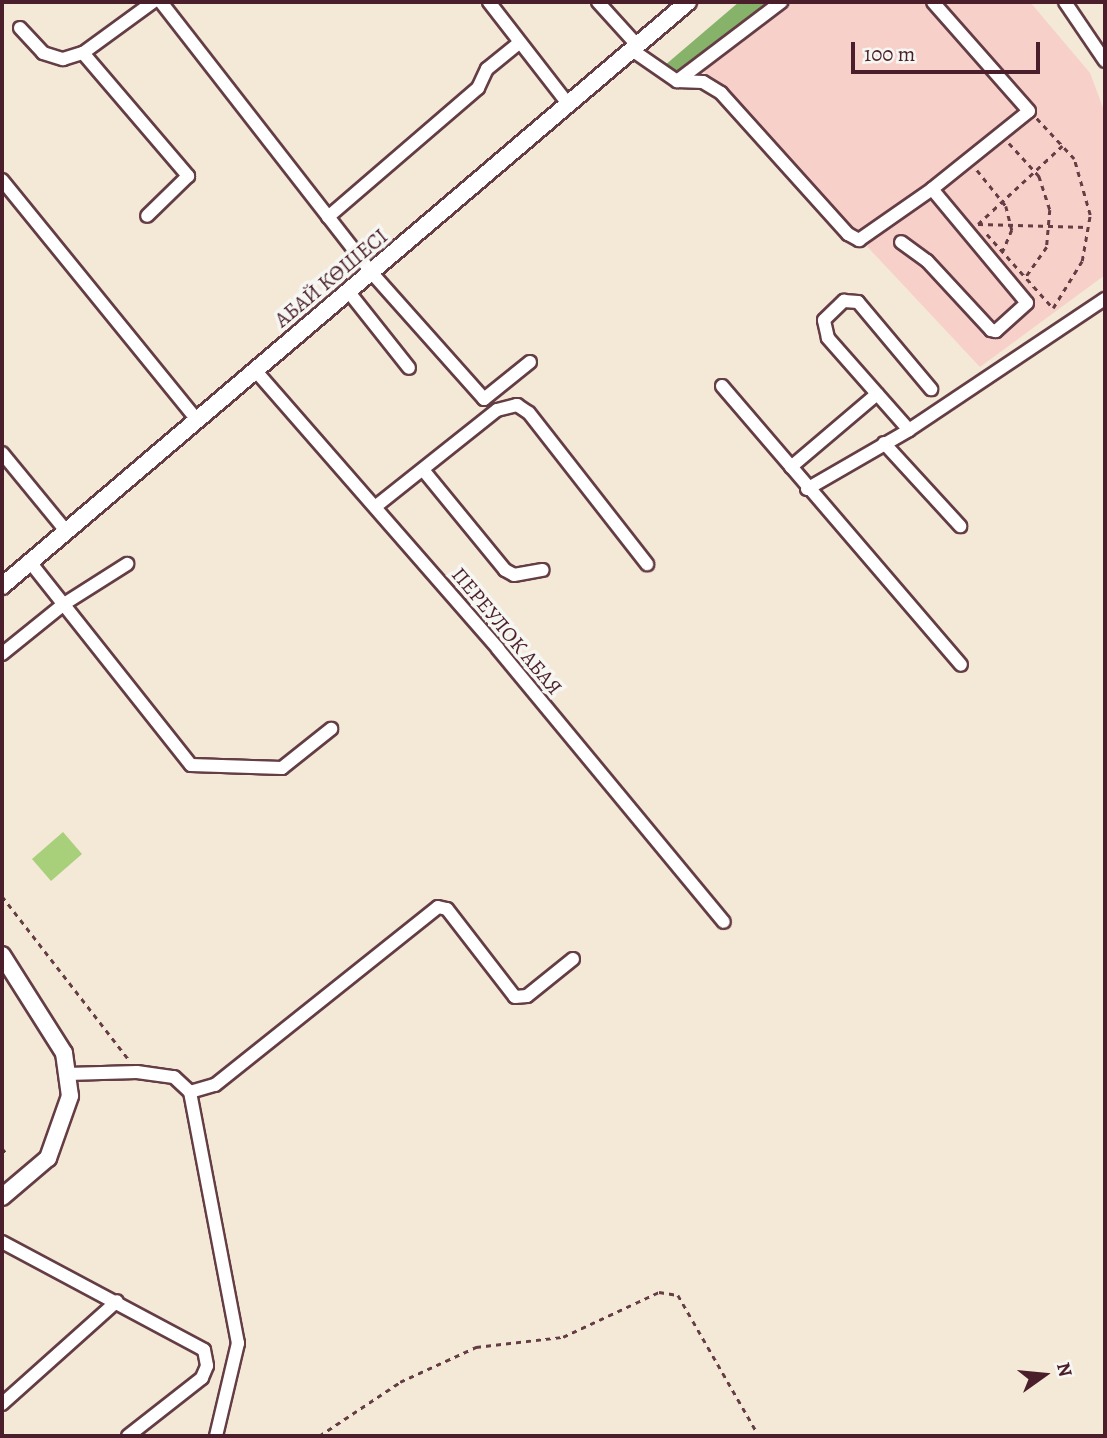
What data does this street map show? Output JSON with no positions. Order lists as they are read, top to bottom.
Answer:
{
  "streets": {
    "main road": ["АБАЙ КӨШЕСІ"],
    "street": ["ПЕРЕУЛОК АБАЯ"]
  },
  "crossings": [
    ["АБАЙ КӨШЕСІ", "ПЕРЕУЛОК АБАЯ"]
  ],
  "scale_bar": "100 m",
  "north": "right"
}
